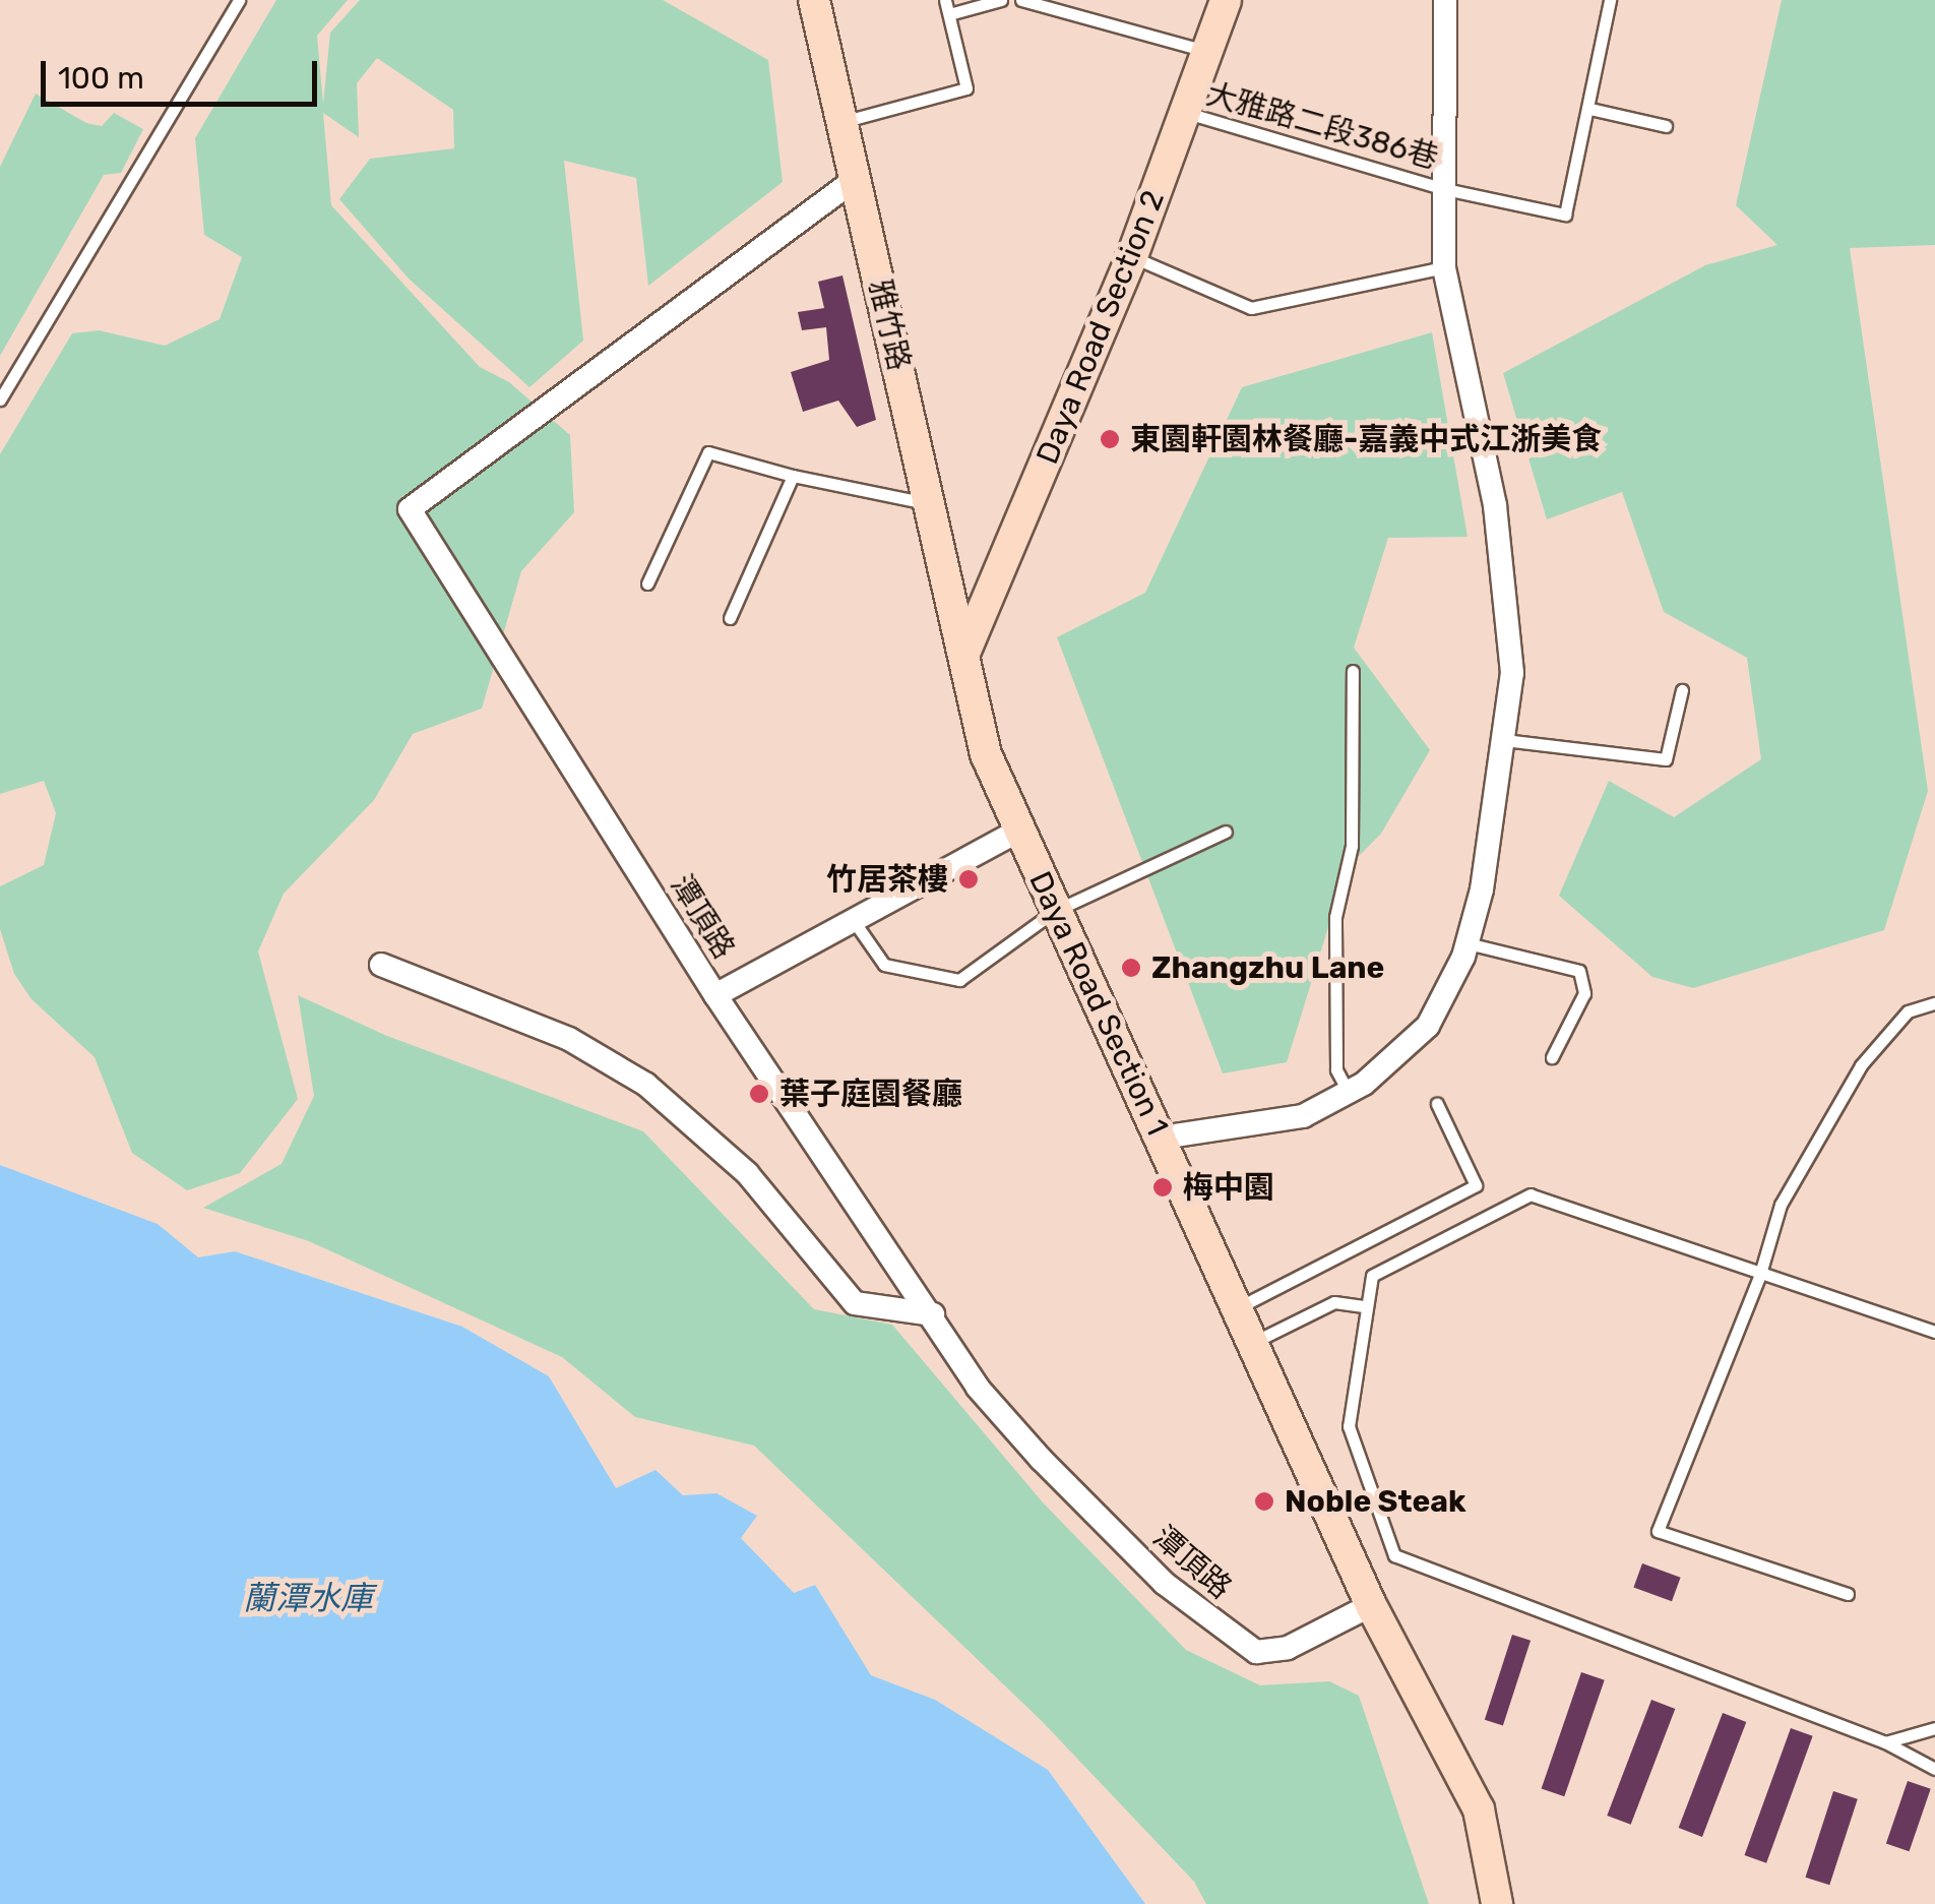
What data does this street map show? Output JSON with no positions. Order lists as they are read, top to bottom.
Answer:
{
  "streets": {
    "main road": ["雅竹路", "Daya Road Section 2", "Daya Road Section 1"],
    "street": ["潭頂路"],
    "lane": ["大雅路二段386巷"]
  },
  "crossings": [
    ["大雅路二段386巷", "Daya Road Section 2"],
    ["雅竹路", "Daya Road Section 2"],
    ["雅竹路", "潭頂路"],
    ["雅竹路", "Daya Road Section 1"],
    ["Daya Road Section 2", "Daya Road Section 1"],
    ["潭頂路", "Daya Road Section 1"]
  ],
  "water": ["蘭潭水庫"],
  "places": [
    "東園軒園林餐廳-嘉義中式江浙美食",
    "竹居茶樓",
    "Zhangzhu Lane",
    "葉子庭園餐廳",
    "梅中園",
    "Noble Steak"
  ],
  "scale_bar": "100 m"
}
